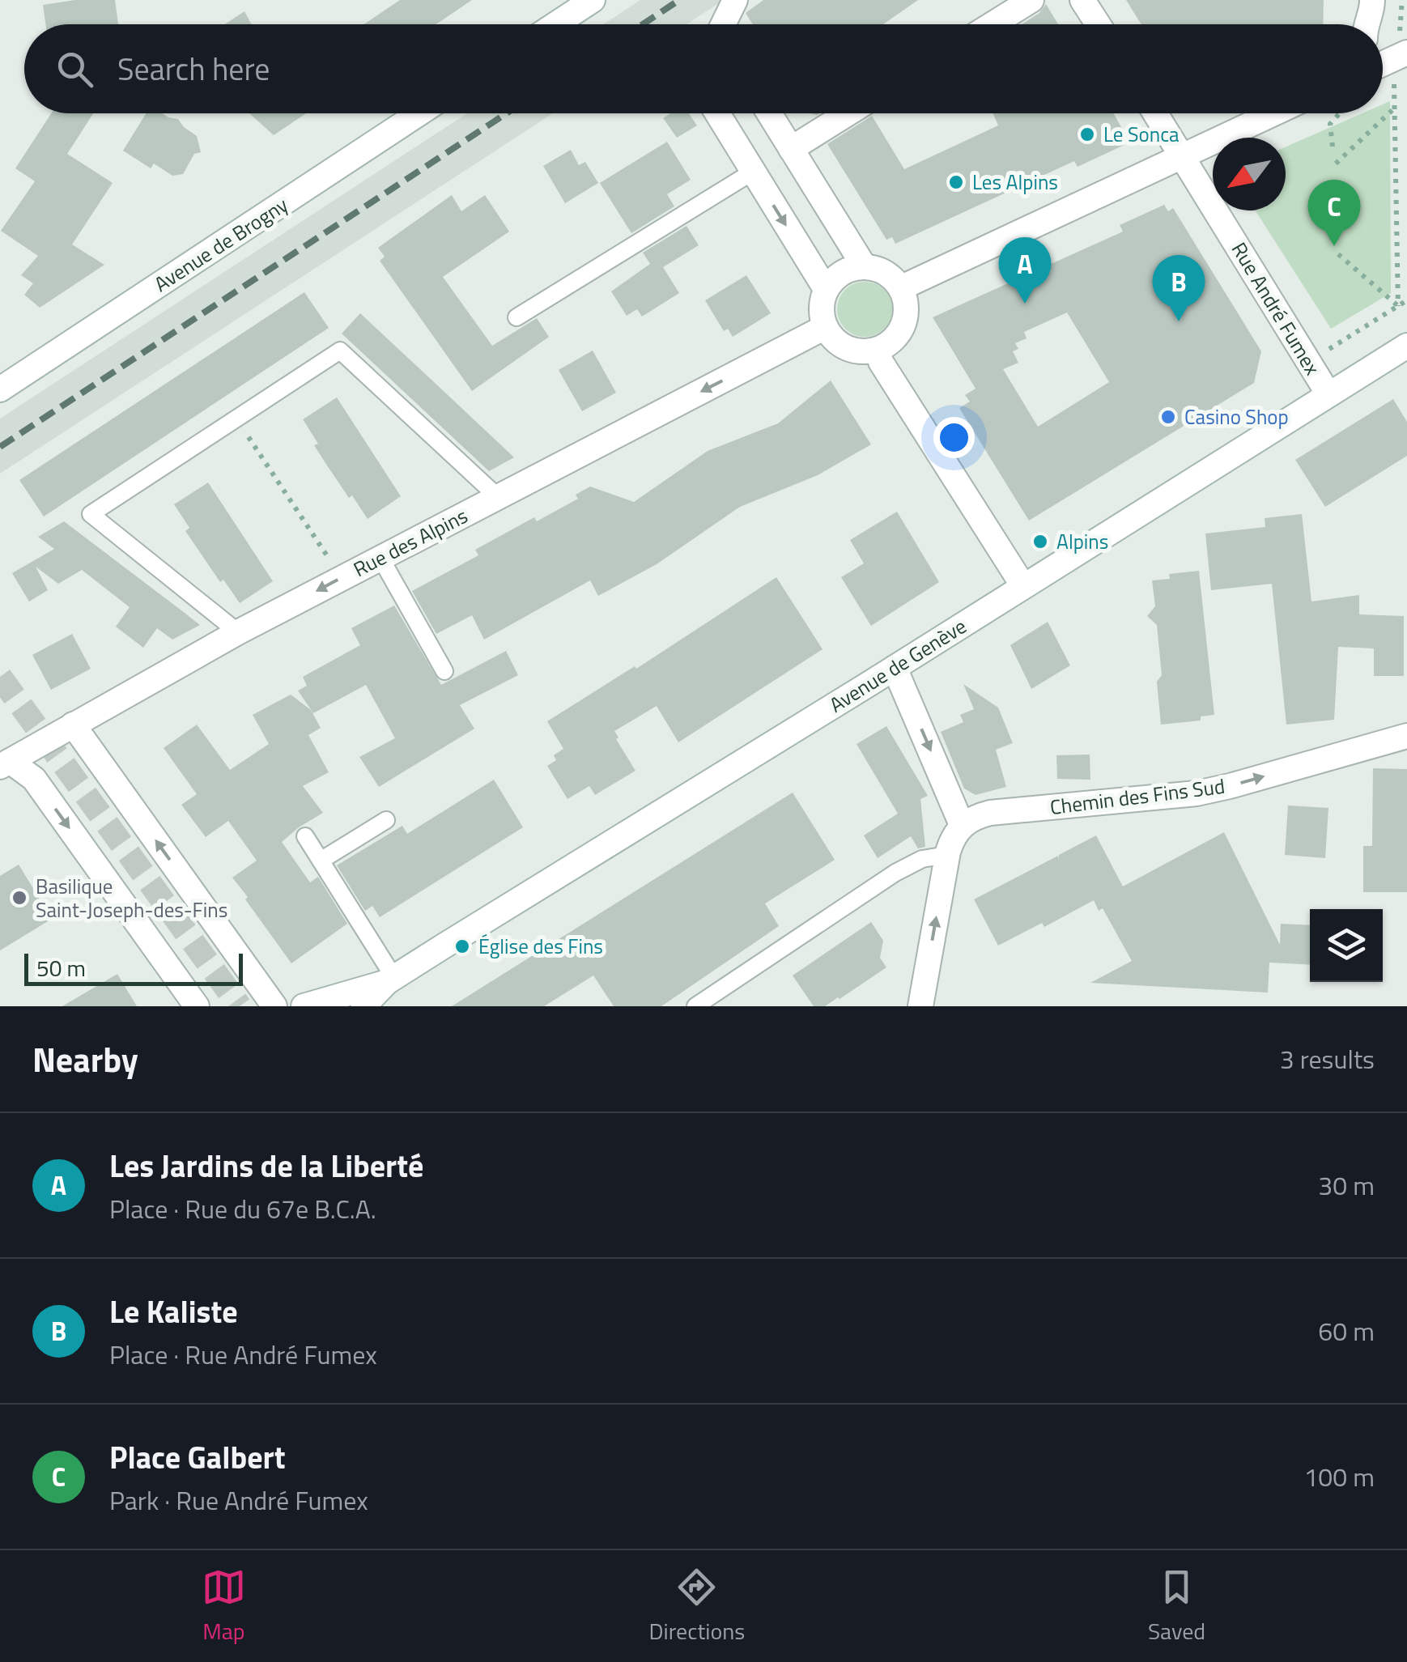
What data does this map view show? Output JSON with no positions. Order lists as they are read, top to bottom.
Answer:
{
  "streets": {
    "street": [
      "Avenue de Brogny",
      "Rue André Fumex",
      "Rue des Alpins",
      "Avenue de Genève",
      "Chemin des Fins Sud"
    ]
  },
  "crossings": [
    ["Rue André Fumex", "Avenue de Genève"]
  ],
  "one_way": ["Rue des Alpins", "Chemin des Fins Sud"],
  "places": [
    "Le Sonca",
    "Les Alpins",
    "Casino Shop",
    "Alpins",
    "Basilique Saint-Joseph-des-Fins",
    "Église des Fins"
  ],
  "scale_bar": "50 m",
  "north": "bottom left",
  "page": {
    "search": "Search here",
    "pins": ["C", "A", "B"],
    "scale": "50 m",
    "heading": ["Nearby", "3 results"],
    "list": [
      {
        "mark": "A",
        "name": "Les Jardins de la Liberté",
        "note": "Place · Rue du 67e B.C.A.",
        "value": "30 m"
      },
      {
        "mark": "B",
        "name": "Le Kaliste",
        "note": "Place · Rue André Fumex",
        "value": "60 m"
      },
      {
        "mark": "C",
        "name": "Place Galbert",
        "note": "Park · Rue André Fumex",
        "value": "100 m"
      }
    ],
    "nav": ["Map", "Directions", "Saved"]
  }
}
